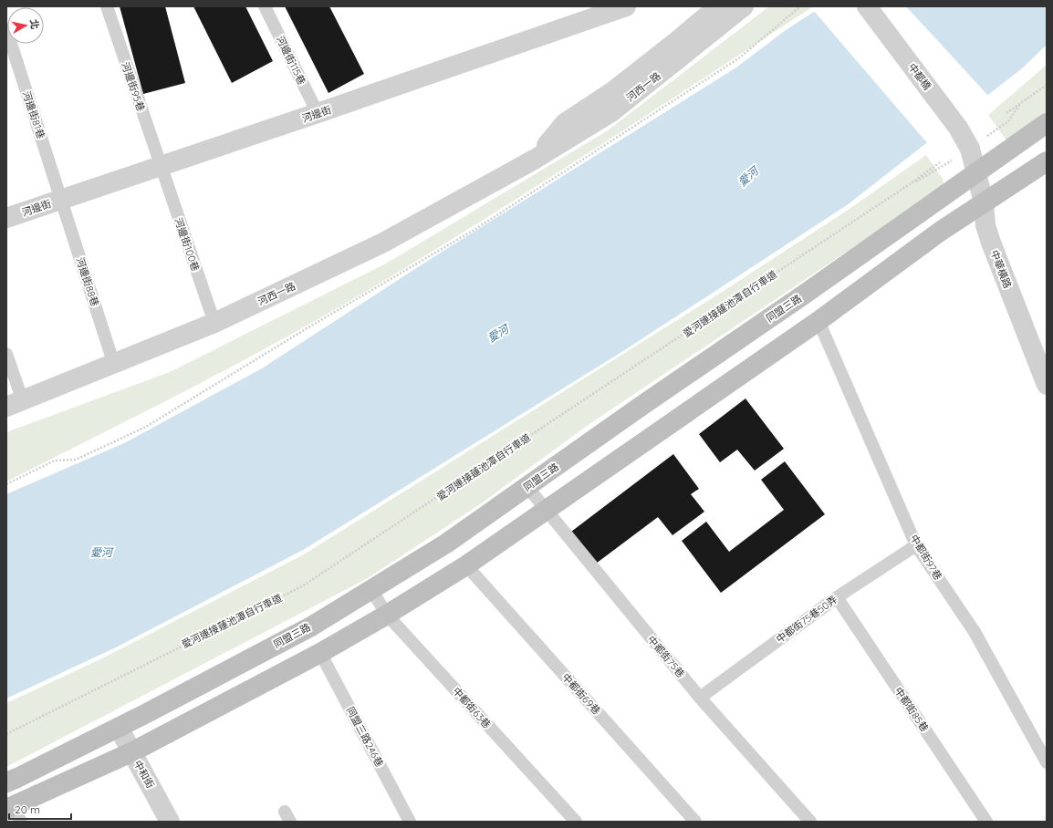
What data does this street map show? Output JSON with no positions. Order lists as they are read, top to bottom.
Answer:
{
  "streets": {
    "street": [
      "中都橋",
      "河西一路",
      "河邊街",
      "中華橫路",
      "同盟三路",
      "中和街"
    ],
    "lane": [
      "河邊街115巷",
      "河邊街95巷",
      "河邊街81巷",
      "河邊街100巷",
      "河邊街88巷",
      "中都街97巷",
      "中都街75巷50弄",
      "中都街75巷",
      "中都街69巷",
      "中都街63巷",
      "中都街85巷",
      "同盟三路246巷"
    ],
    "path": ["愛河連接蓮池潭自行車道"]
  },
  "crossings": [
    ["河邊街115巷", "河邊街"],
    ["中都橋", "中華橫路"],
    ["河邊街95巷", "河邊街"],
    ["河邊街95巷", "河邊街100巷"],
    ["河西一路", "河邊街100巷"],
    ["河西一路", "河邊街88巷"],
    ["河邊街", "河邊街81巷"],
    ["河邊街", "河邊街100巷"],
    ["河邊街", "河邊街88巷"],
    ["河邊街81巷", "河邊街88巷"],
    ["中華橫路", "同盟三路"],
    ["同盟三路", "中都街75巷"],
    ["同盟三路", "中都街63巷"],
    ["同盟三路", "中和街"],
    ["中都街97巷", "中都街75巷50弄"],
    ["中都街75巷50弄", "中都街75巷"],
    ["中都街75巷50弄", "中都街85巷"]
  ],
  "water": ["愛河"],
  "scale_bar": "20 m",
  "north": "right"
}
